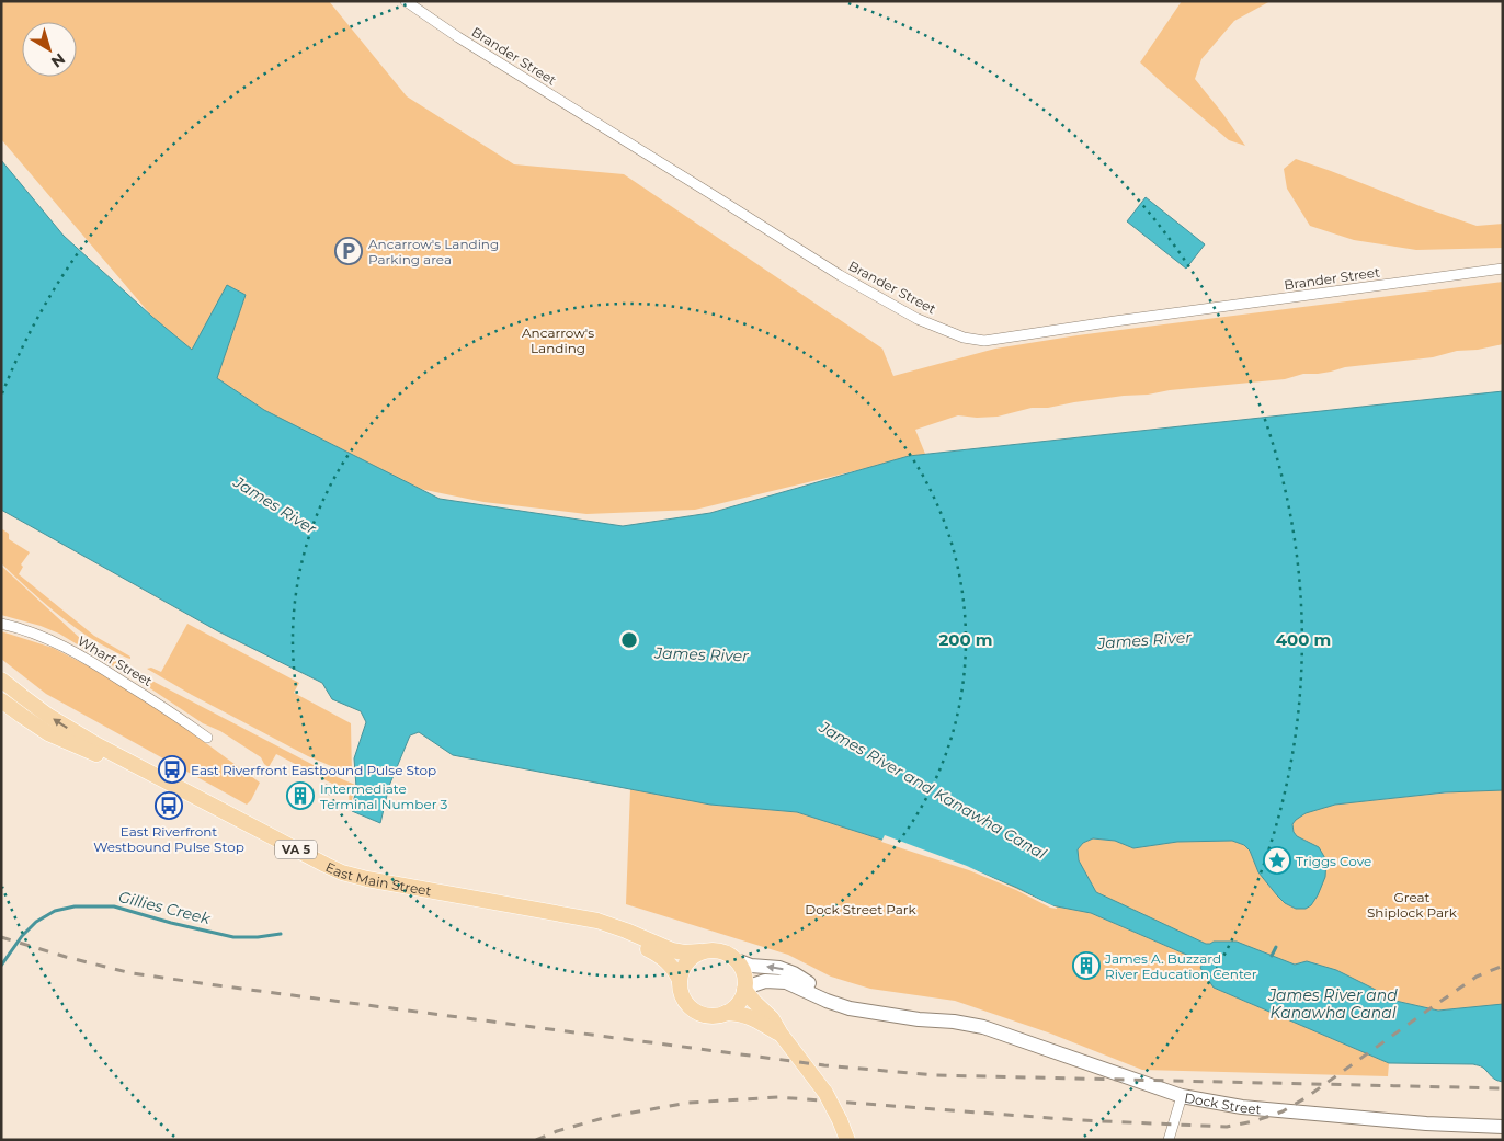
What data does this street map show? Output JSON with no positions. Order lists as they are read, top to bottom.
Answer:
{
  "streets": {
    "main road": ["VA 5", "East Main Street", "Dock Street"],
    "street": ["Brander Street", "Wharf Street"]
  },
  "crossings": [
    ["VA 5", "East Main Street"],
    ["VA 5", "Dock Street"],
    ["East Main Street", "Dock Street"]
  ],
  "water": ["James River", "James River and Kanawha Canal", "Gillies Creek"],
  "parks": ["Ancarrow's Landing", "Great Shiplock Park", "Dock Street Park"],
  "places": {
    "parking": ["Ancarrow's Landing Parking area"],
    "bus stop": ["East Riverfront Eastbound Pulse Stop", "East Riverfront Westbound Pulse Stop"],
    "building": ["Intermediate Terminal Number 3", "James A. Buzzard River Education Center"],
    "place": ["Triggs Cove"]
  },
  "north": "bottom right",
  "rings": ["200 m", "400 m"]
}
